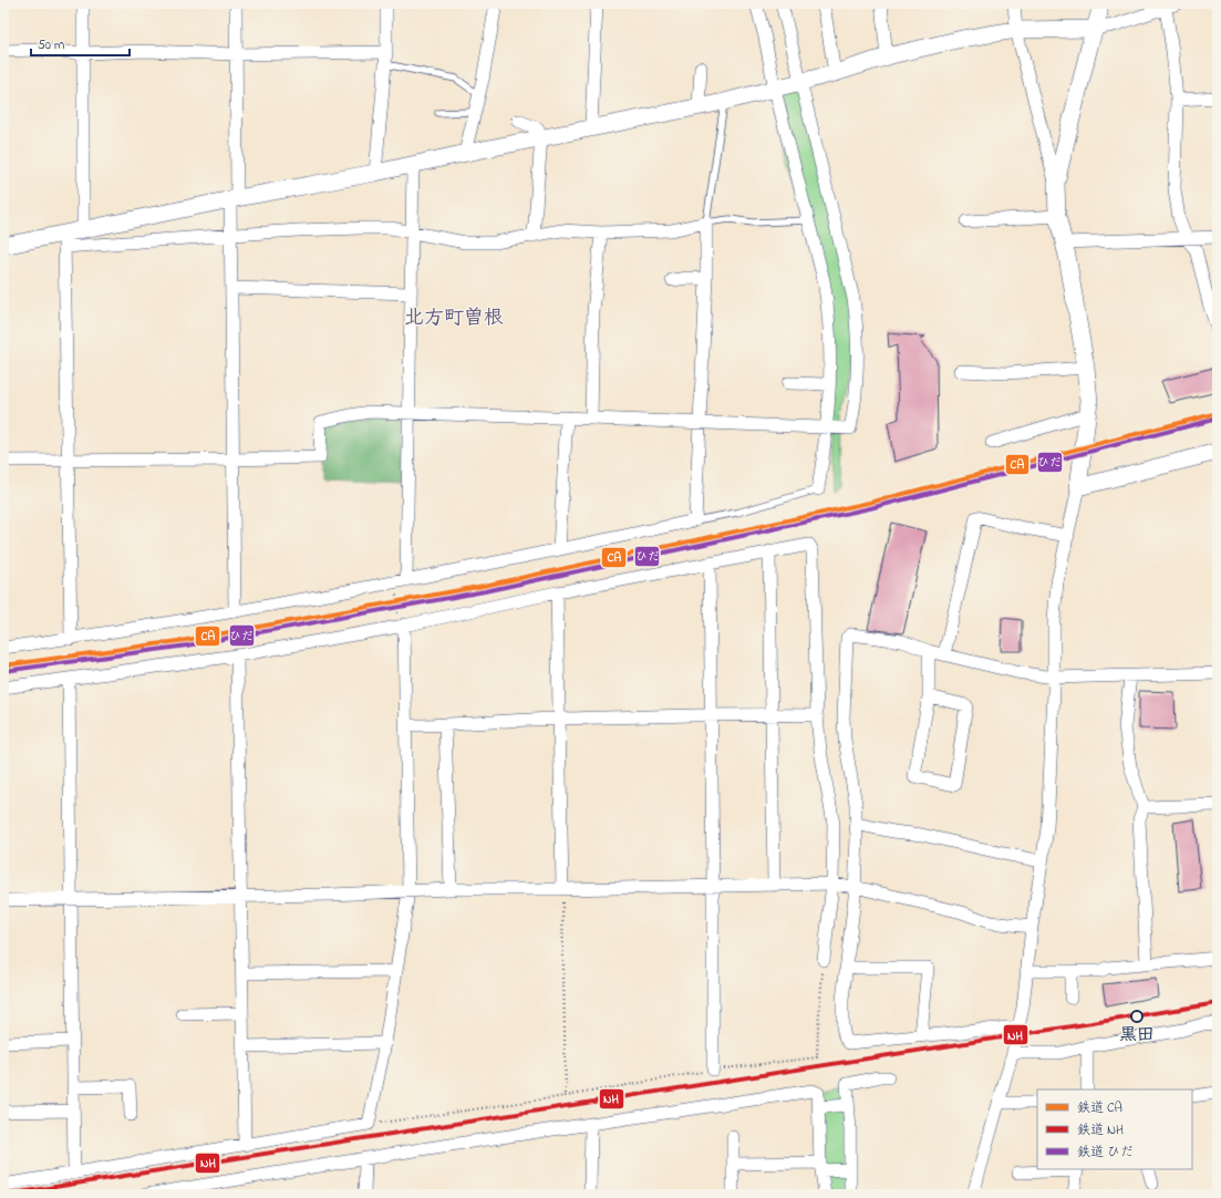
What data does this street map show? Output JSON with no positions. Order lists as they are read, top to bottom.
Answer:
{
  "districts": ["北方町曽根"],
  "places": ["黒田"],
  "lines": ["rail line CA", "rail line ひだ", "rail line NH"],
  "legend": ["鉄道 CA", "鉄道 NH", "鉄道 ひだ"],
  "scale_bar": "50 m"
}
